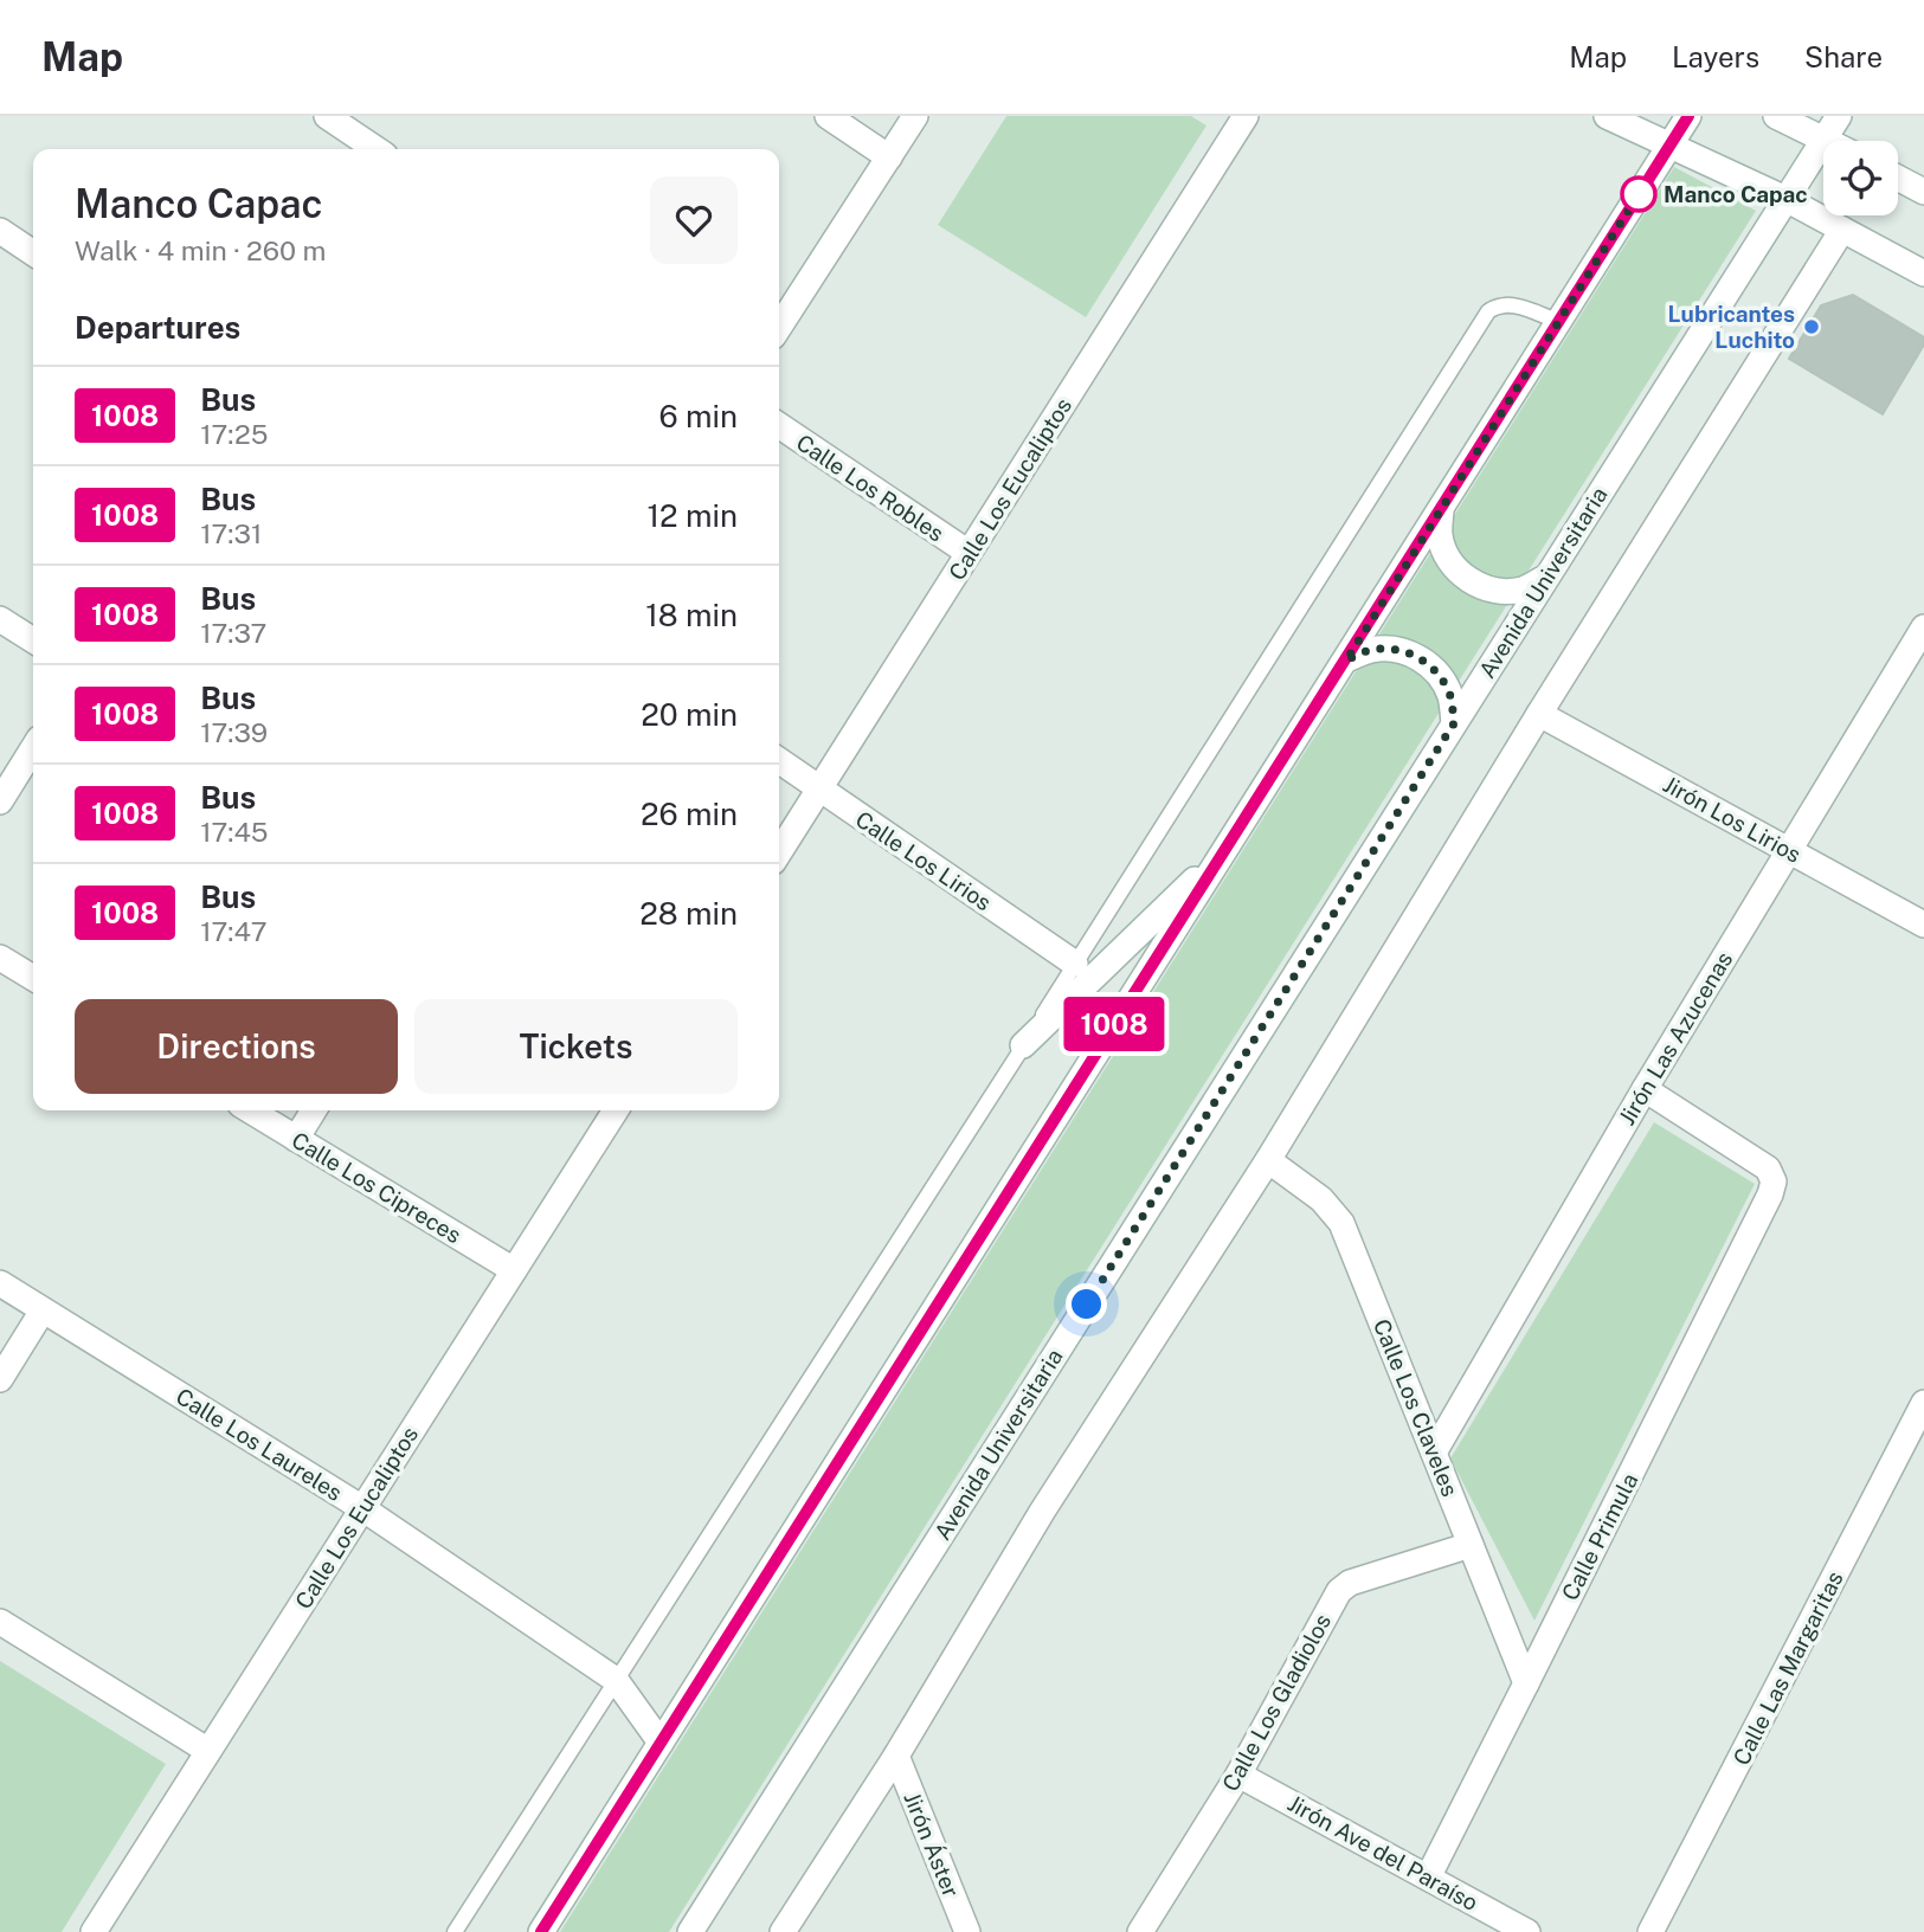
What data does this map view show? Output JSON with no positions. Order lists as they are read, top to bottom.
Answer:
{
  "streets": {
    "street": [
      "Calle Los Robles",
      "Calle Los Eucaliptos",
      "Avenida Universitaria",
      "Jirón Los Lirios",
      "Calle Los Lirios",
      "Jirón Las Azucenas",
      "Calle Los Cipreces",
      "Calle Los Claveles",
      "Calle Los Laureles",
      "Calle Primula",
      "Calle Las Margaritas",
      "Calle Los Gladiolos",
      "Jirón Áster",
      "Jirón Ave del Paraíso"
    ]
  },
  "crossings": [
    ["Calle Los Robles", "Calle Los Eucaliptos"],
    ["Calle Los Eucaliptos", "Calle Los Lirios"],
    ["Calle Los Eucaliptos", "Calle Los Cipreces"],
    ["Calle Los Eucaliptos", "Calle Los Laureles"],
    ["Jirón Los Lirios", "Jirón Las Azucenas"],
    ["Jirón Las Azucenas", "Calle Los Claveles"],
    ["Jirón Las Azucenas", "Calle Primula"],
    ["Calle Los Claveles", "Calle Primula"],
    ["Calle Los Claveles", "Calle Los Gladiolos"],
    ["Calle Primula", "Jirón Ave del Paraíso"],
    ["Calle Los Gladiolos", "Jirón Ave del Paraíso"]
  ],
  "places": ["Manco Capac", "Lubricantes Luchito"],
  "lines": ["bus line 1008"],
  "page": {
    "header": "Map",
    "nav": ["Map", "Layers", "Share"],
    "on_map": "1008",
    "heading": [
      ["Manco Capac", "Walk · 4 min · 260 m"],
      "Departures"
    ],
    "list": [
      {
        "mark": "1008",
        "name": "Bus",
        "note": "17:25",
        "value": "6 min"
      },
      {
        "mark": "1008",
        "name": "Bus",
        "note": "17:31",
        "value": "12 min"
      },
      {
        "mark": "1008",
        "name": "Bus",
        "note": "17:37",
        "value": "18 min"
      },
      {
        "mark": "1008",
        "name": "Bus",
        "note": "17:39",
        "value": "20 min"
      },
      {
        "mark": "1008",
        "name": "Bus",
        "note": "17:45",
        "value": "26 min"
      },
      {
        "mark": "1008",
        "name": "Bus",
        "note": "17:47",
        "value": "28 min"
      }
    ],
    "buttons": ["Directions", "Tickets"]
  }
}
